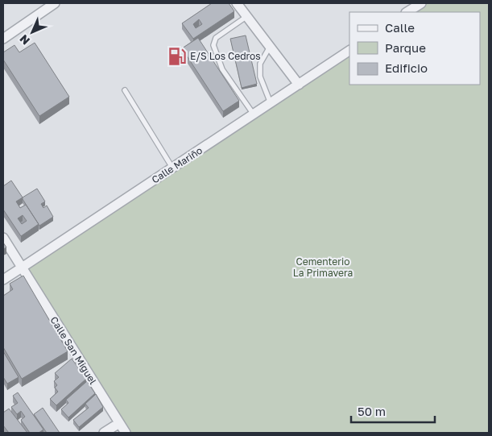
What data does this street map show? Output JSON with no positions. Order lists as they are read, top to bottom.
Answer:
{
  "streets": {
    "street": ["Calle Mariño", "Calle San Miguel"]
  },
  "crossings": [
    ["Calle Mariño", "Calle San Miguel"]
  ],
  "parks": ["Cementerio La Primavera"],
  "places": {
    "fuel station": ["E/S Los Cedros"]
  },
  "legend": ["Calle", "Parque", "Edificio"],
  "scale_bar": "50 m",
  "north": "bottom left"
}
